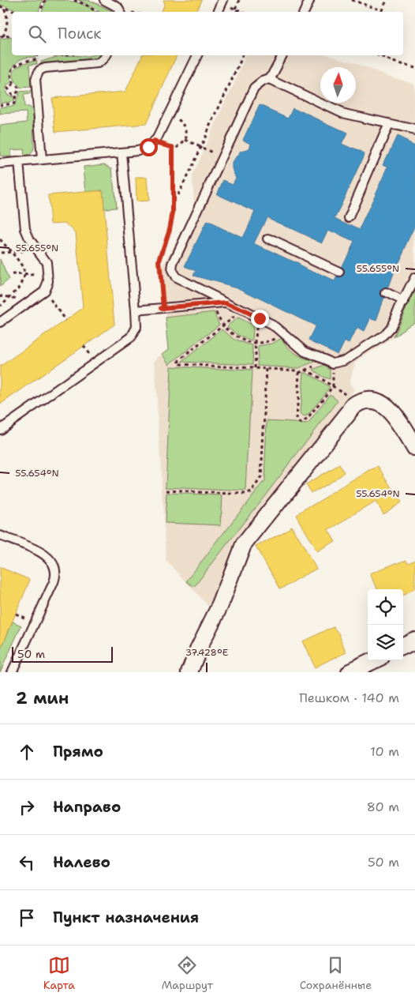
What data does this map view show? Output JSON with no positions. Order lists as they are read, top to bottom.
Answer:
{
  "scale_bar": "50 m",
  "north": "top",
  "page": {
    "search": "Поиск",
    "scale": "50 m",
    "heading": ["2 мин", "Пешком · 140 m"],
    "list": [
      ["Прямо", "10 m"],
      ["Направо", "80 m"],
      ["Налево", "50 m"],
      "Пункт назначения"
    ],
    "nav": ["Карта", "Маршрут", "Сохранённые"]
  },
  "coordinates": ["55.655°N", "55.654°N", "37.428°E"]
}
